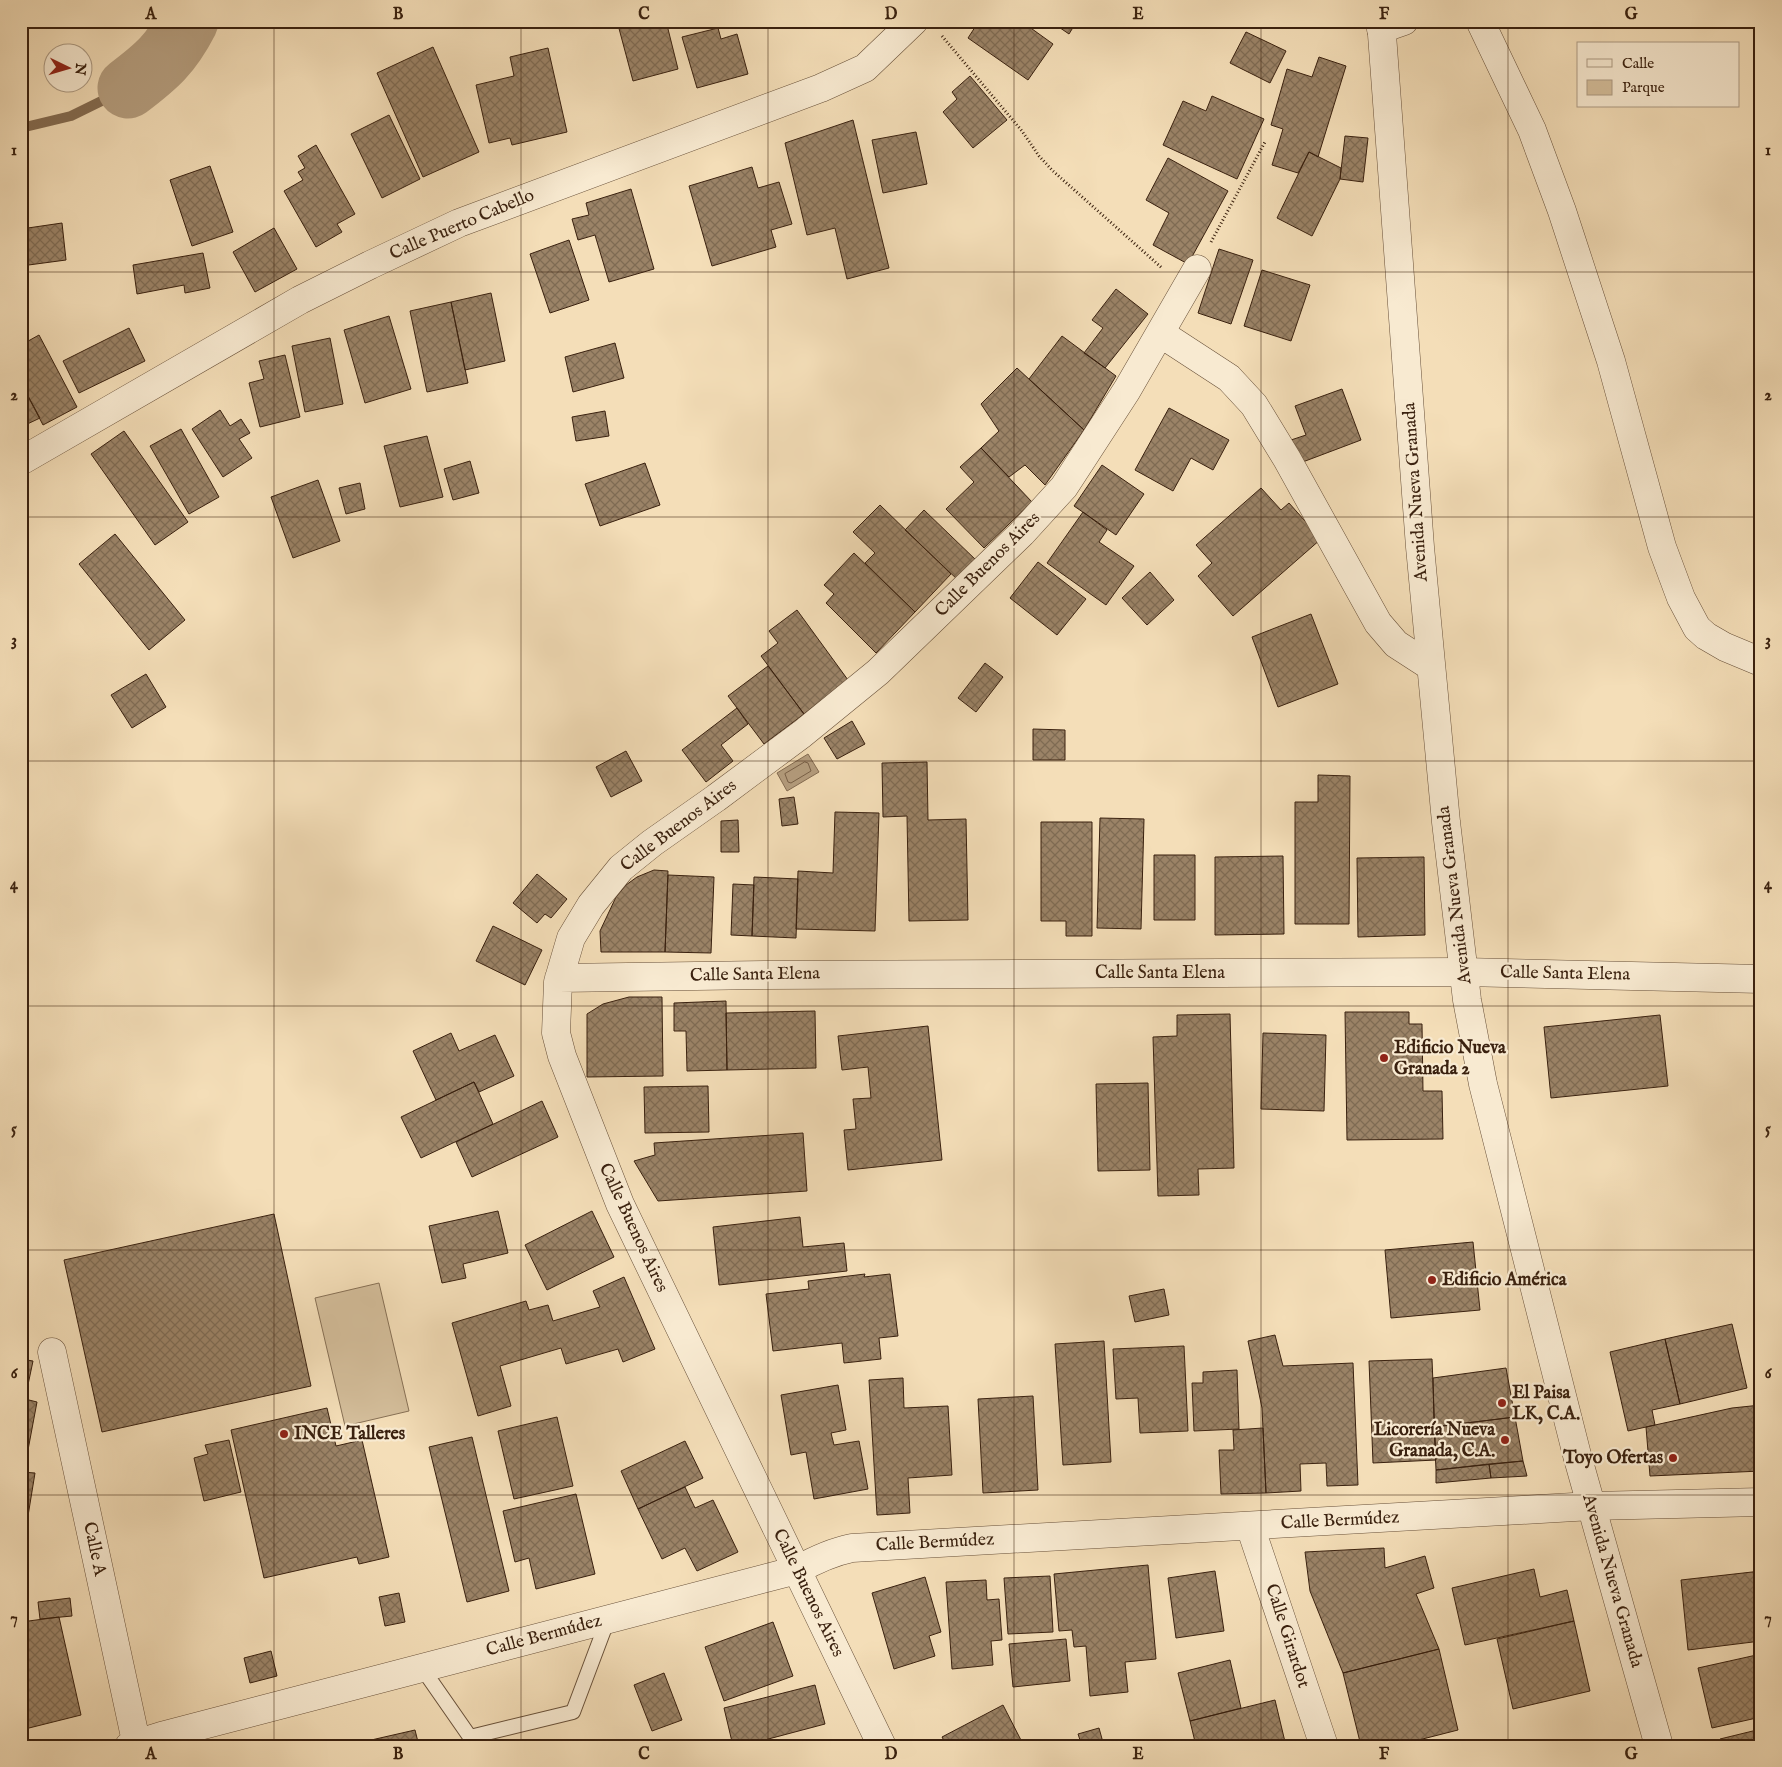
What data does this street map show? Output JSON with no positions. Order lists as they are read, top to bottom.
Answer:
{
  "streets": {
    "street": [
      "Calle Puerto Cabello",
      "Avenida Nueva Granada",
      "Calle Buenos Aires",
      "Calle Santa Elena",
      "Calle Bermúdez",
      "Calle A",
      "Calle Girardot"
    ]
  },
  "crossings": [
    ["Avenida Nueva Granada", "Calle Santa Elena"],
    ["Avenida Nueva Granada", "Calle Bermúdez"],
    ["Calle Buenos Aires", "Calle Santa Elena"],
    ["Calle Buenos Aires", "Calle Bermúdez"],
    ["Calle Bermúdez", "Calle A"],
    ["Calle Bermúdez", "Calle Girardot"]
  ],
  "places": [
    "Edificio Nueva Granada 2",
    "Edificio América",
    "El Paisa LK, C.A.",
    "INCE Talleres",
    "Licorería Nueva Granada, C.A.",
    "Toyo Ofertas"
  ],
  "legend": ["Calle", "Parque"],
  "north": "right",
  "grid": {
    "columns": [
      "A",
      "B",
      "C",
      "D",
      "E",
      "F",
      "G"
    ],
    "rows": [
      "1",
      "2",
      "3",
      "4",
      "5",
      "6",
      "7"
    ]
  }
}
